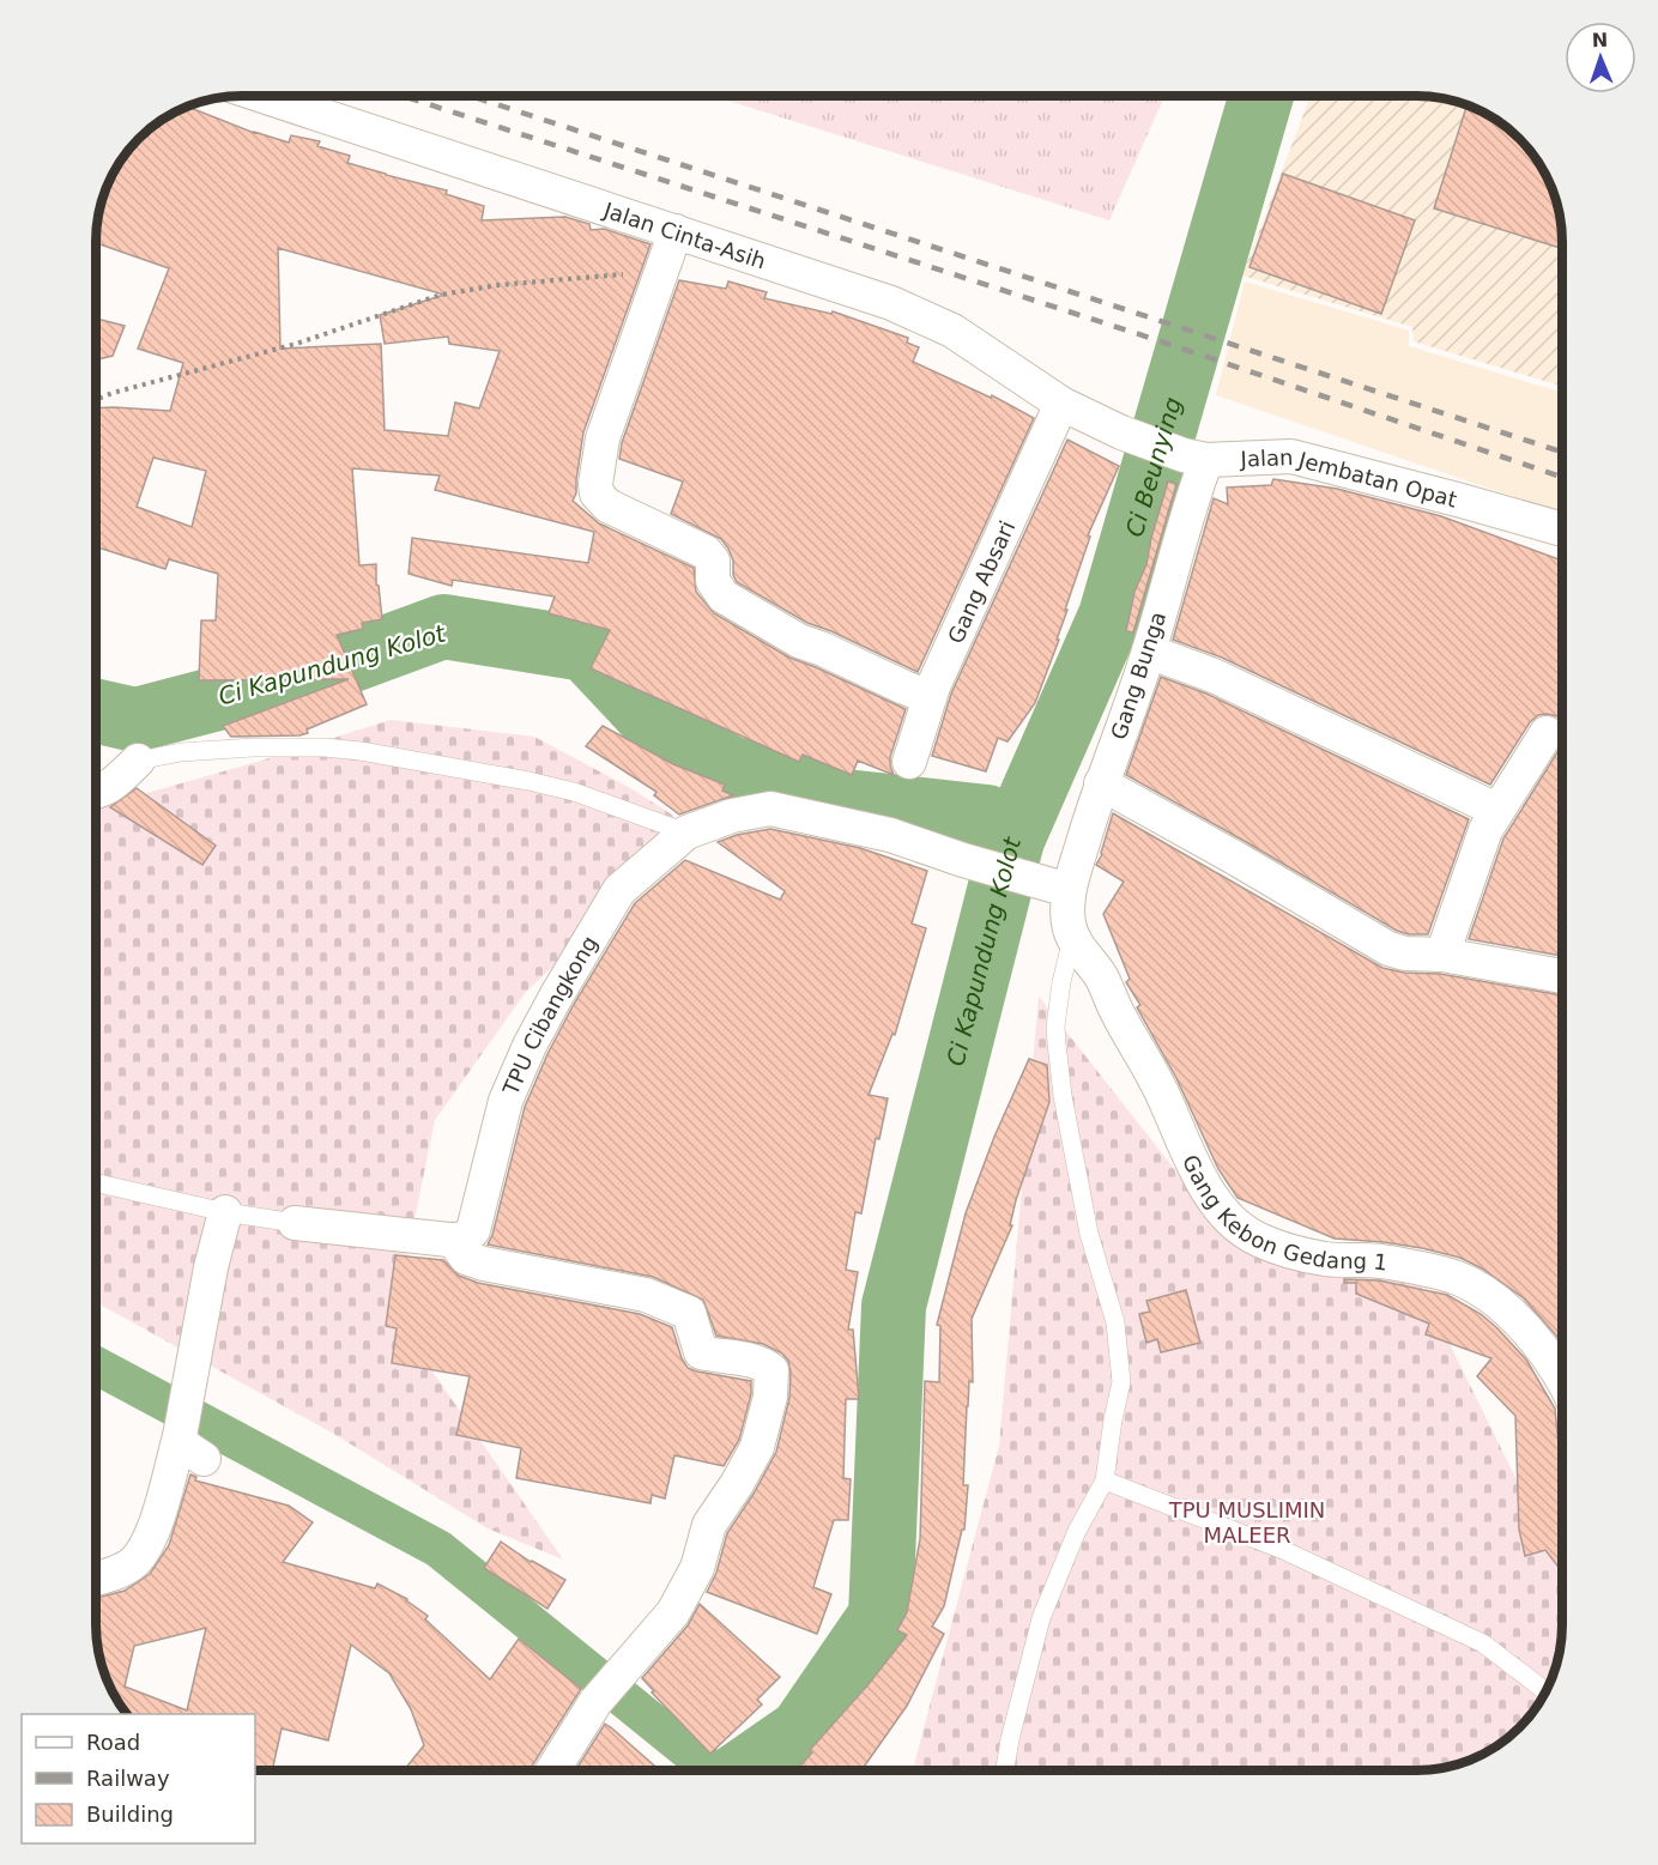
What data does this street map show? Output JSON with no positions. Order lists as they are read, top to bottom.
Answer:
{
  "streets": {
    "street": [
      "Jalan Cinta-Asih",
      "Jalan Jembatan Opat",
      "Gang Absari",
      "Gang Bunga",
      "TPU Cibangkong",
      "Gang Kebon Gedang 1"
    ]
  },
  "crossings": [
    ["Jalan Cinta-Asih", "Jalan Jembatan Opat"],
    ["Jalan Cinta-Asih", "Gang Absari"],
    ["Jalan Jembatan Opat", "Gang Bunga"],
    ["Gang Bunga", "TPU Cibangkong"],
    ["Gang Bunga", "Gang Kebon Gedang 1"]
  ],
  "water": ["Ci Beunying", "Ci Kapundung Kolot"],
  "parks": ["TPU MUSLIMIN MALEER"],
  "legend": ["Road", "Railway", "Building"],
  "north": "top"
}
